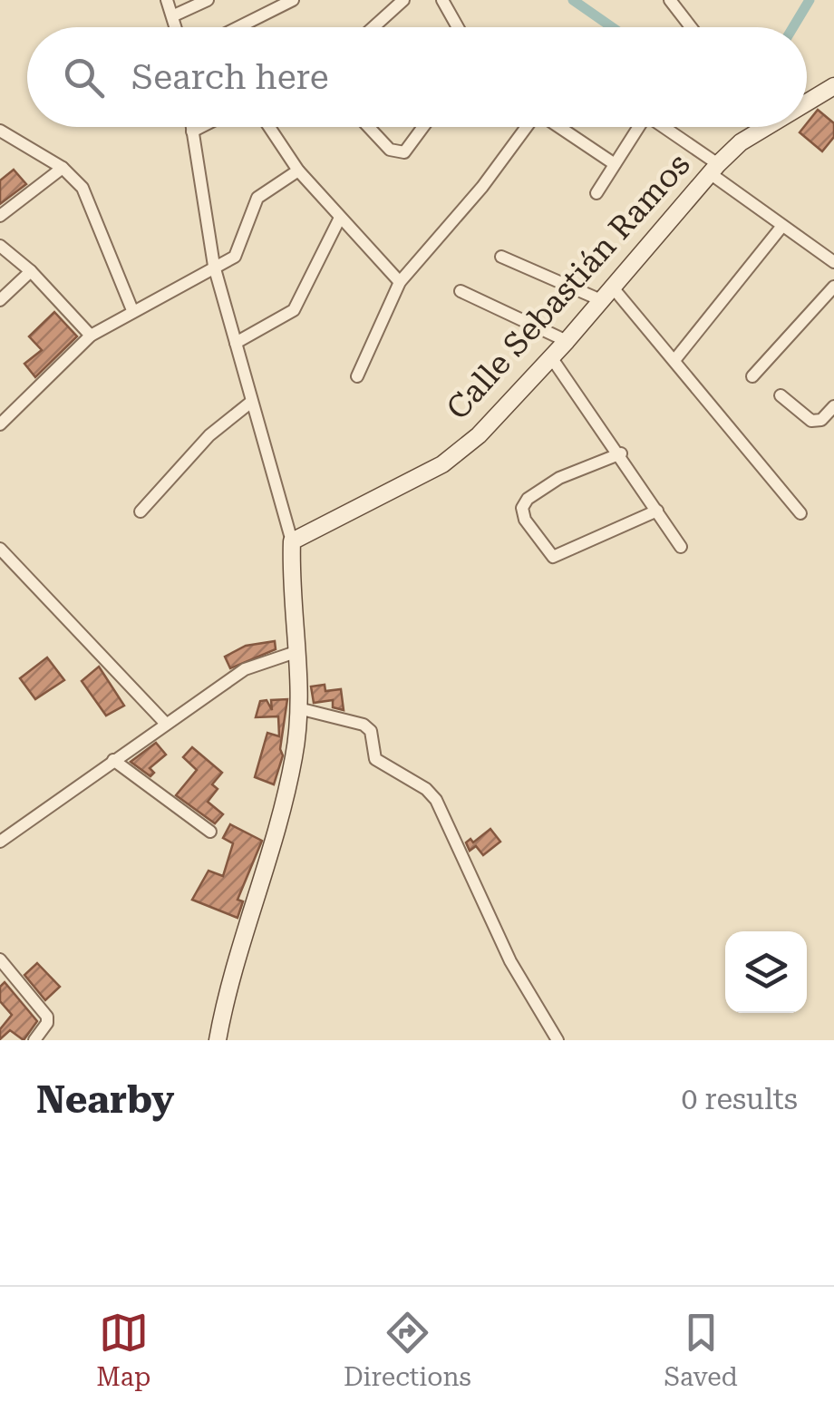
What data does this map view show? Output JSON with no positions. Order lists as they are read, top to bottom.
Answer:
{
  "streets": {
    "main road": ["Calle Sebastián Ramos"]
  },
  "page": {
    "search": "Search here",
    "heading": ["Nearby", "0 results"],
    "nav": ["Map", "Directions", "Saved"]
  }
}
